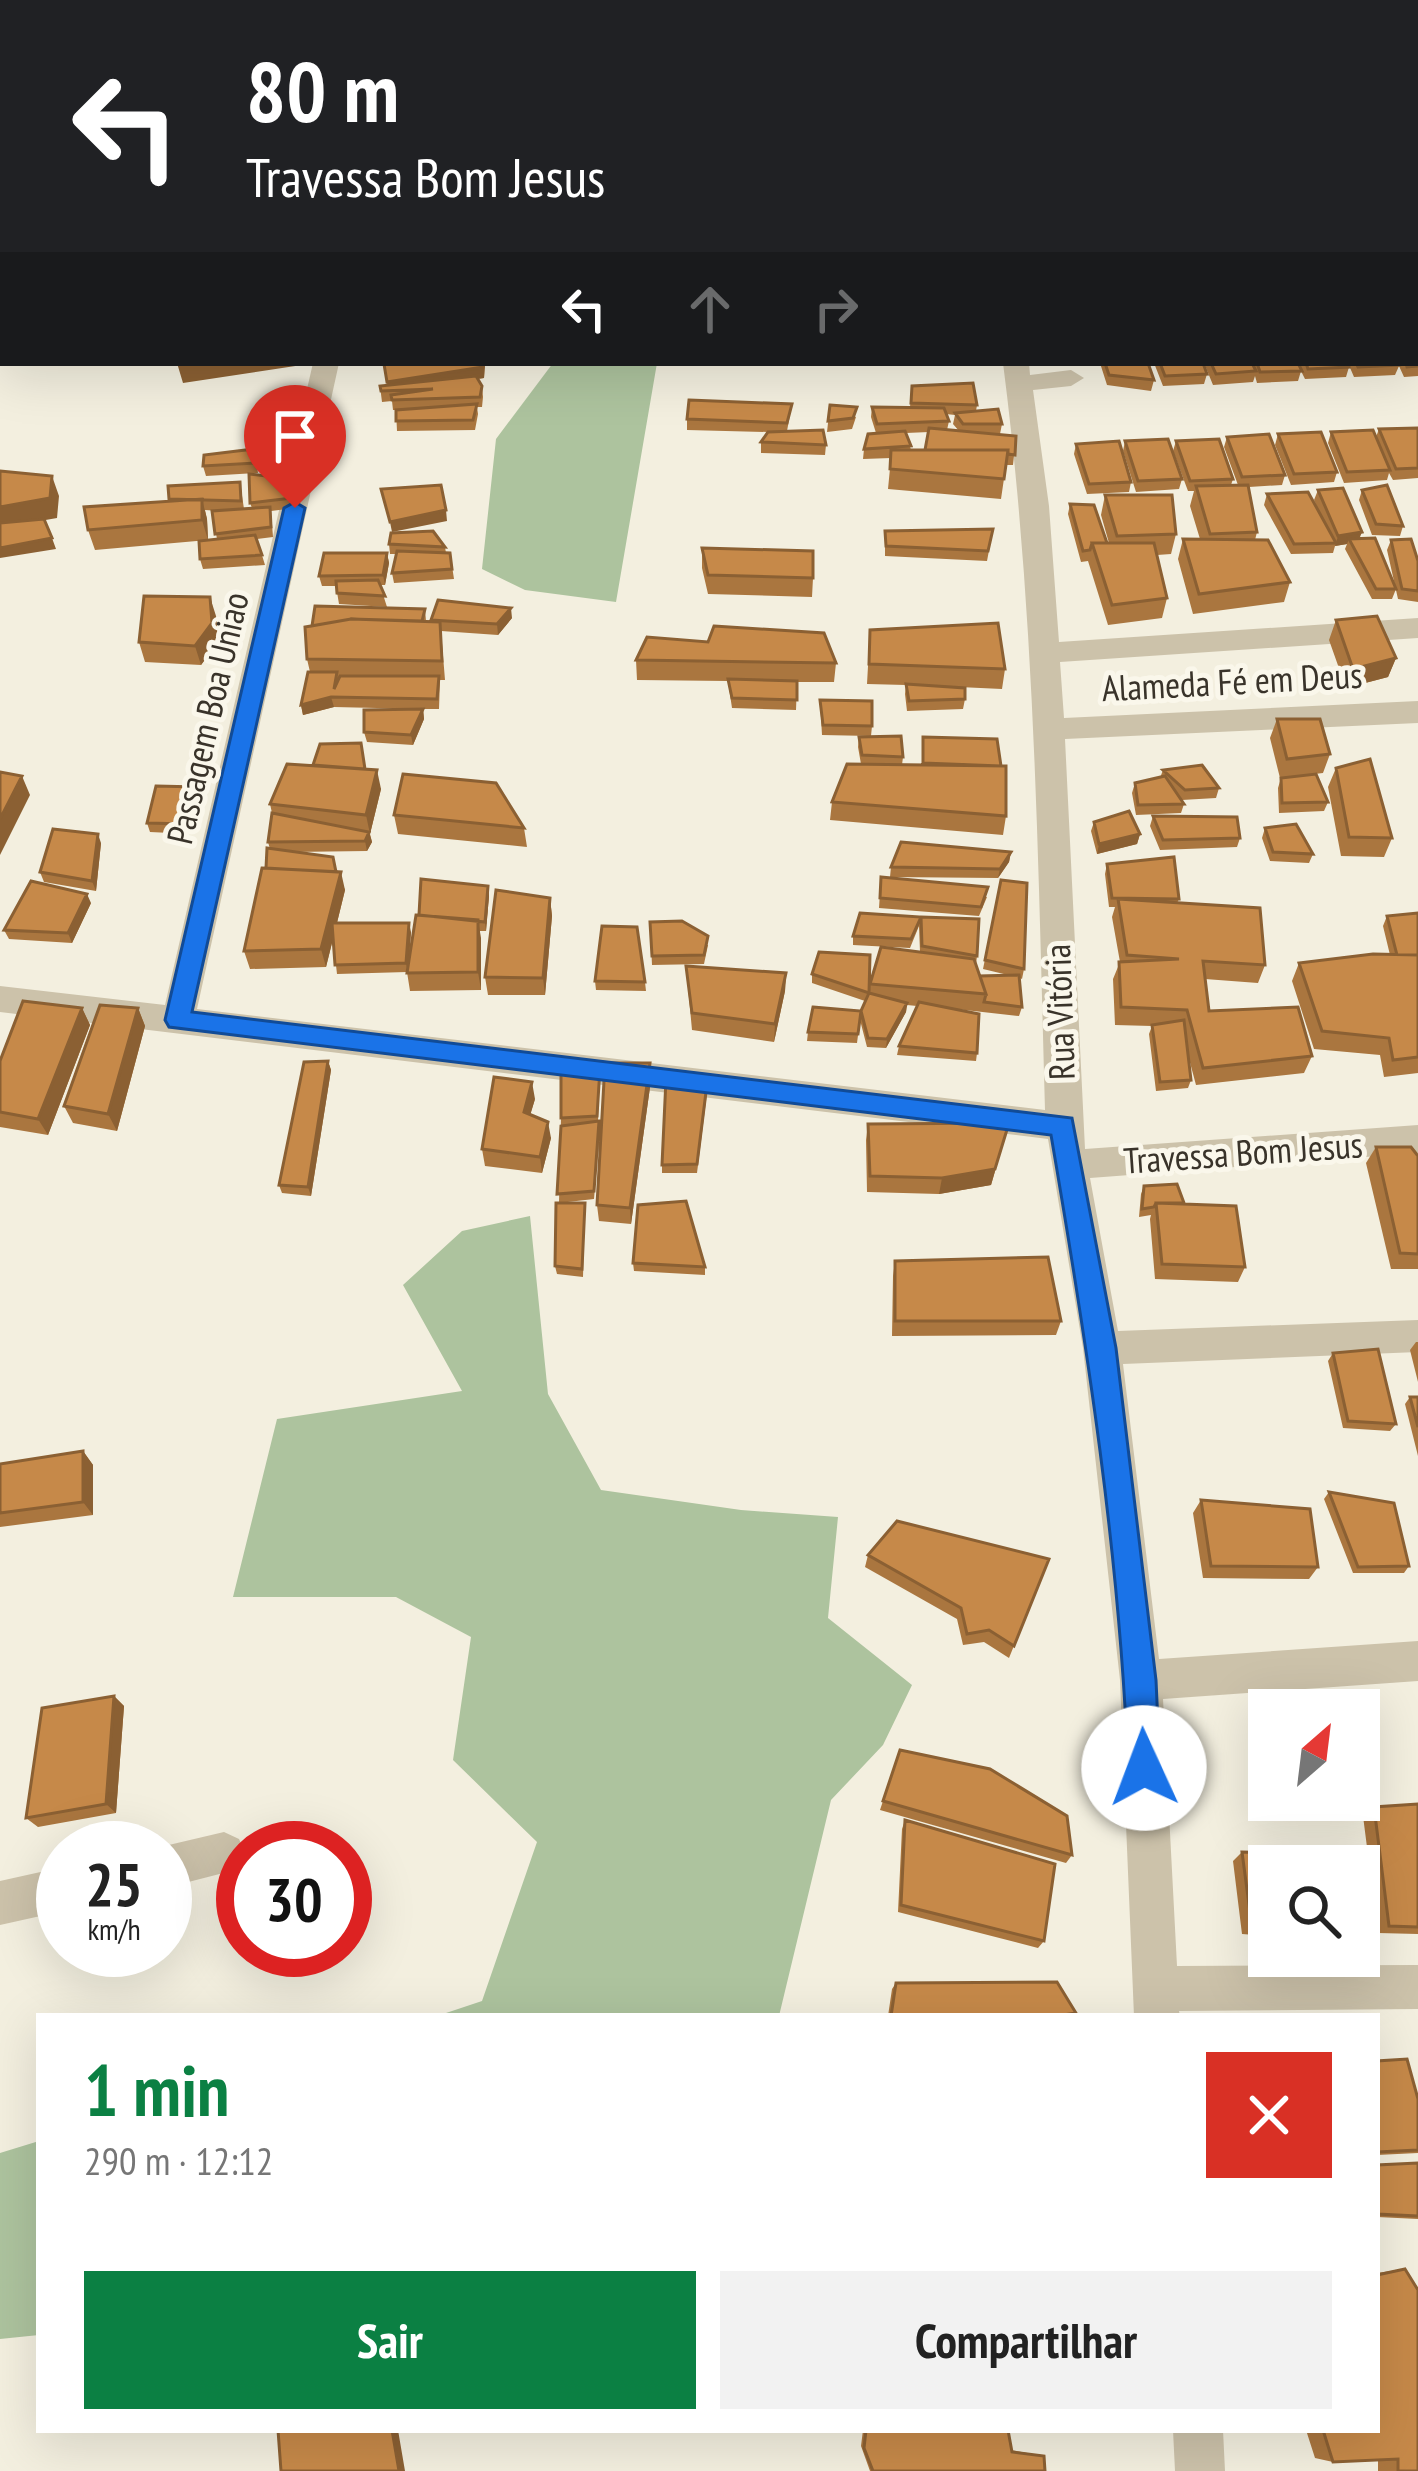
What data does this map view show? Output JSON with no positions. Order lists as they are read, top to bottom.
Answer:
{
  "streets": {
    "street": [
      "Alameda Fé em Deus",
      "Passagem Boa Uniao",
      "Rua Vitória",
      "Travessa Bom Jesus"
    ]
  },
  "crossings": [
    ["Alameda Fé em Deus", "Rua Vitória"],
    ["Passagem Boa Uniao", "Travessa Bom Jesus"],
    ["Rua Vitória", "Travessa Bom Jesus"]
  ],
  "north": "top right",
  "page": {
    "turn": ["80 m", "Travessa Bom Jesus"],
    "speed": "25 km/h",
    "limit": "30",
    "heading": ["1 min", "290 m · 12:12"],
    "buttons": ["Sair", "Compartilhar"]
  }
}
